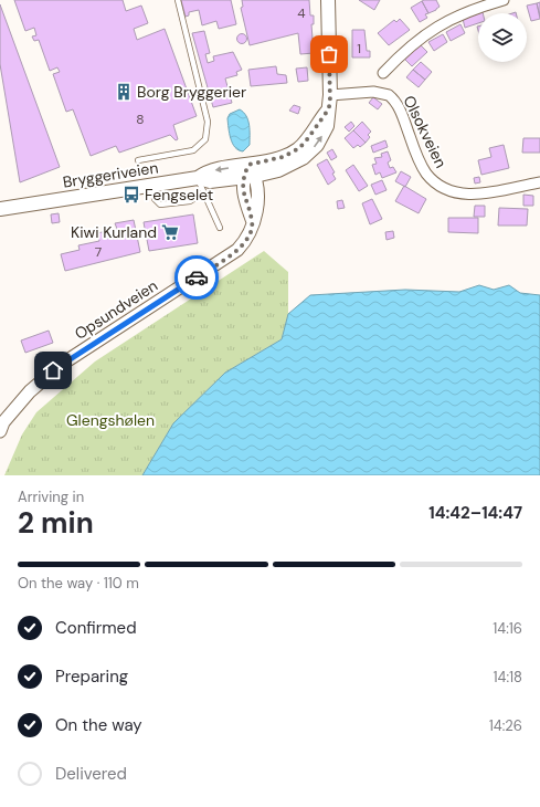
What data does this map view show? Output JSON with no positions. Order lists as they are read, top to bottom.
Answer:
{
  "streets": {
    "main road": ["Bryggeriveien"],
    "street": ["Olsokveien", "Opsundveien"]
  },
  "crossings": [
    ["Olsokveien", "Bryggeriveien"],
    ["Bryggeriveien", "Opsundveien"]
  ],
  "parks": ["Glengshølen"],
  "places": {
    "building": ["Borg Bryggerier"],
    "bus stop": ["Fengselet"],
    "supermarket": ["Kiwi Kurland"]
  },
  "house_numbers": [
    "4",
    "1",
    "8",
    "7"
  ],
  "page": {
    "heading": ["2 min", "Arriving in", "14:42–14:47"],
    "bar": "On the way · 110 m",
    "list": [
      ["Confirmed", "14:16"],
      ["Preparing", "14:18"],
      ["On the way", "14:26"],
      "Delivered"
    ]
  }
}
